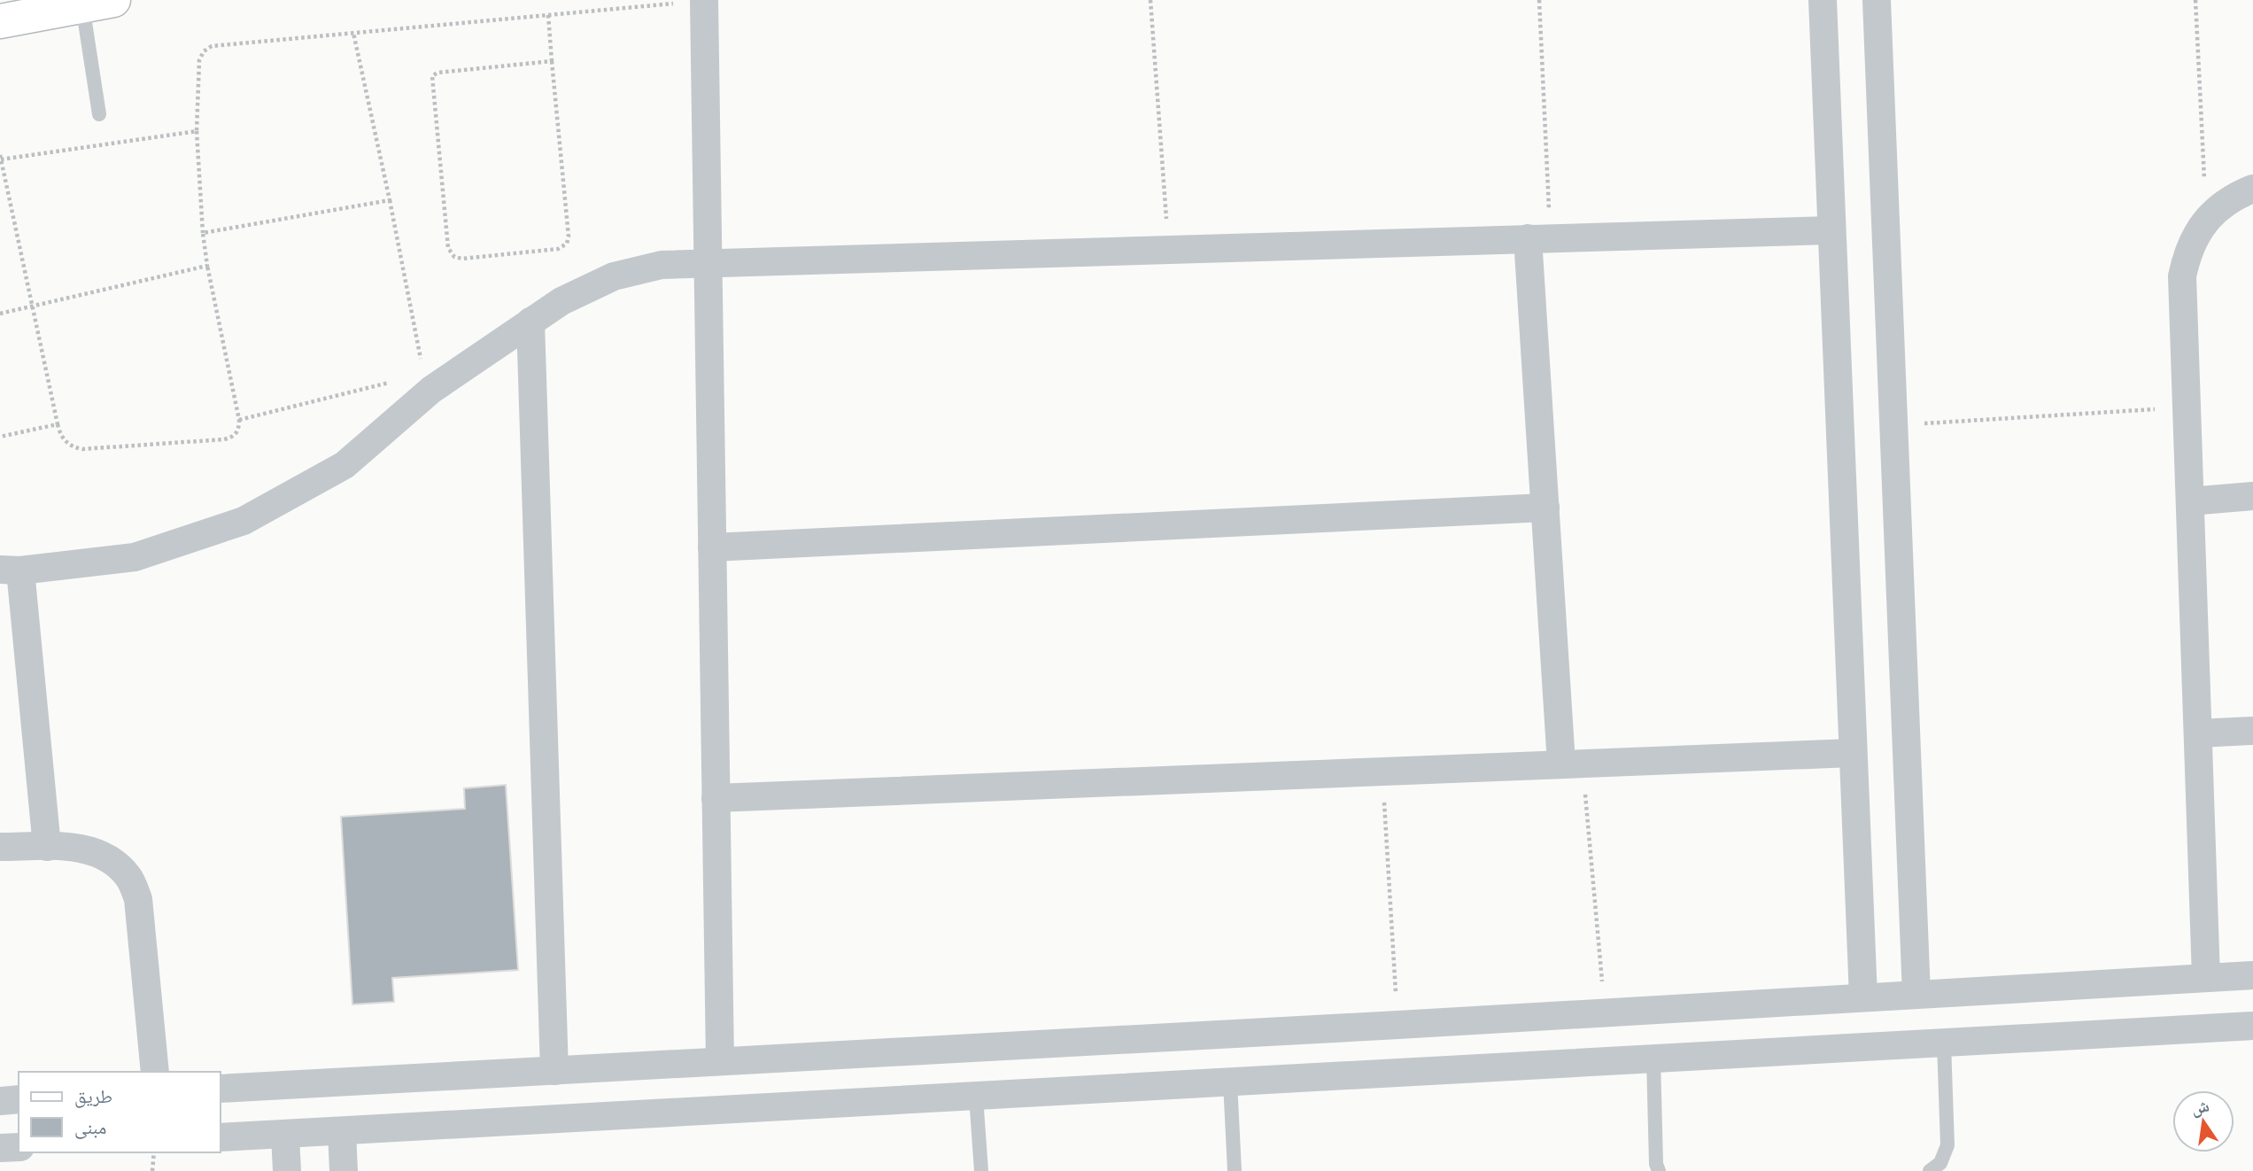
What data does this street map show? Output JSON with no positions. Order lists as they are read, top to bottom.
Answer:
{
  "legend": ["طريق", "مبنى"],
  "north": "top"
}
